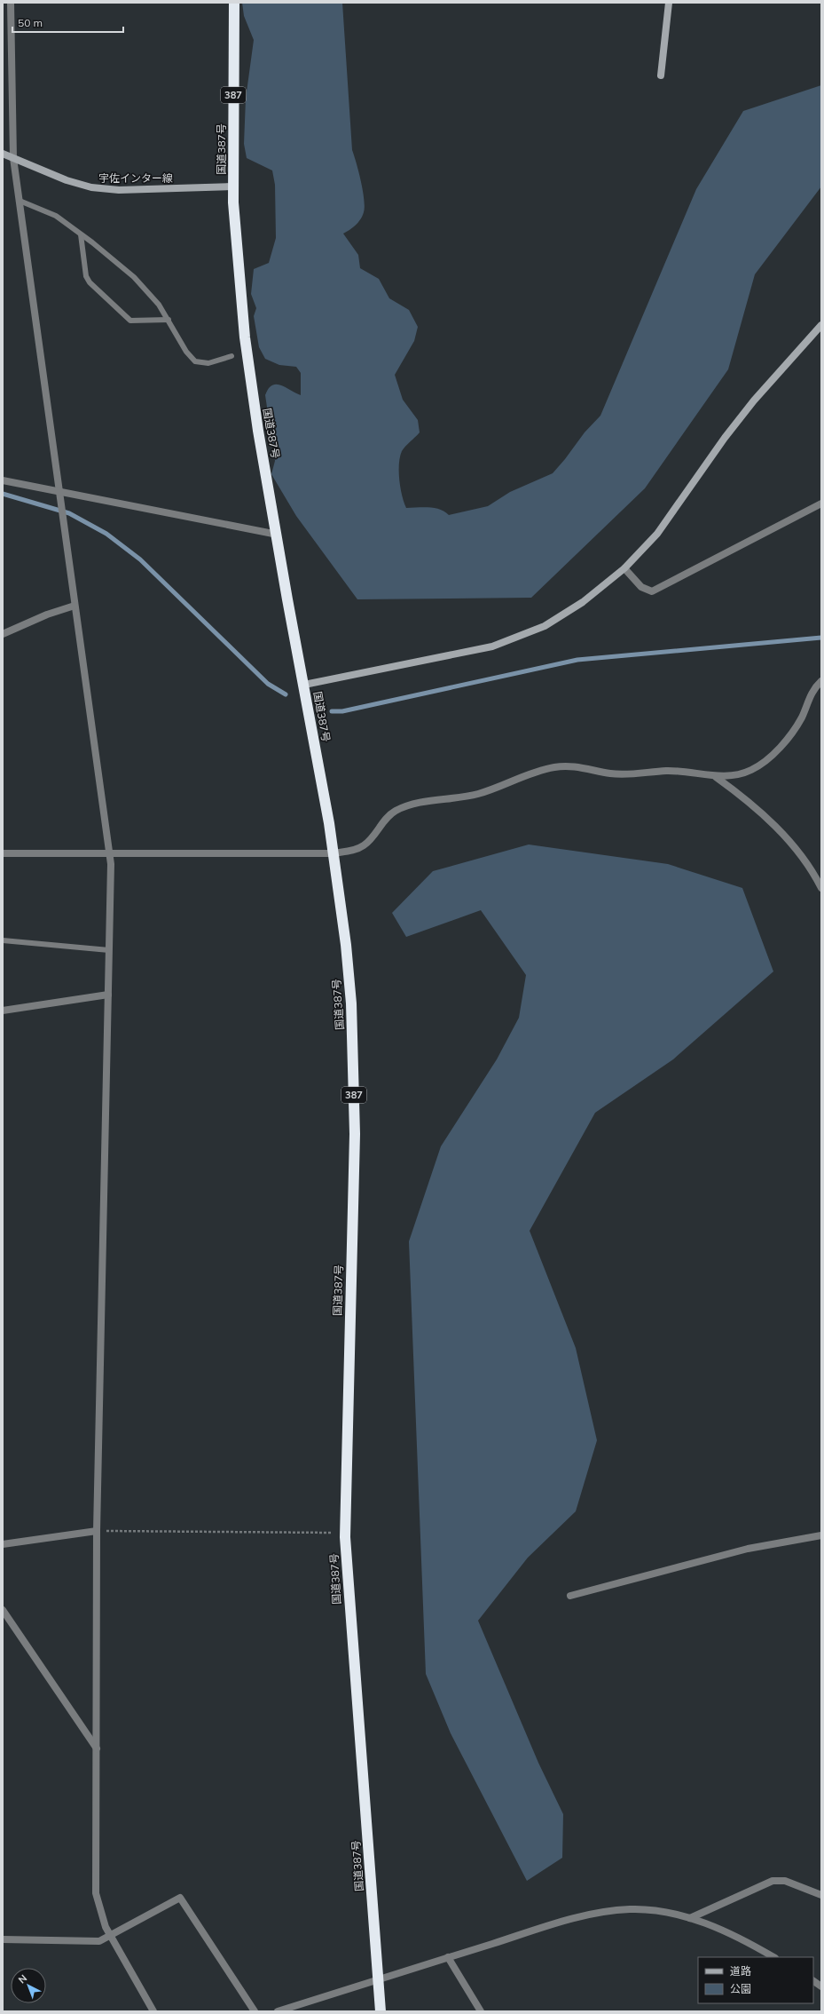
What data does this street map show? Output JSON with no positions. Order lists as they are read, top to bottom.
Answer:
{
  "streets": {
    "highway": ["387", "国道387号"],
    "street": ["宇佐インター線"]
  },
  "crossings": [
    ["国道387号", "宇佐インター線"]
  ],
  "legend": ["道路", "公園"],
  "scale_bar": "50 m",
  "north": "top left"
}
